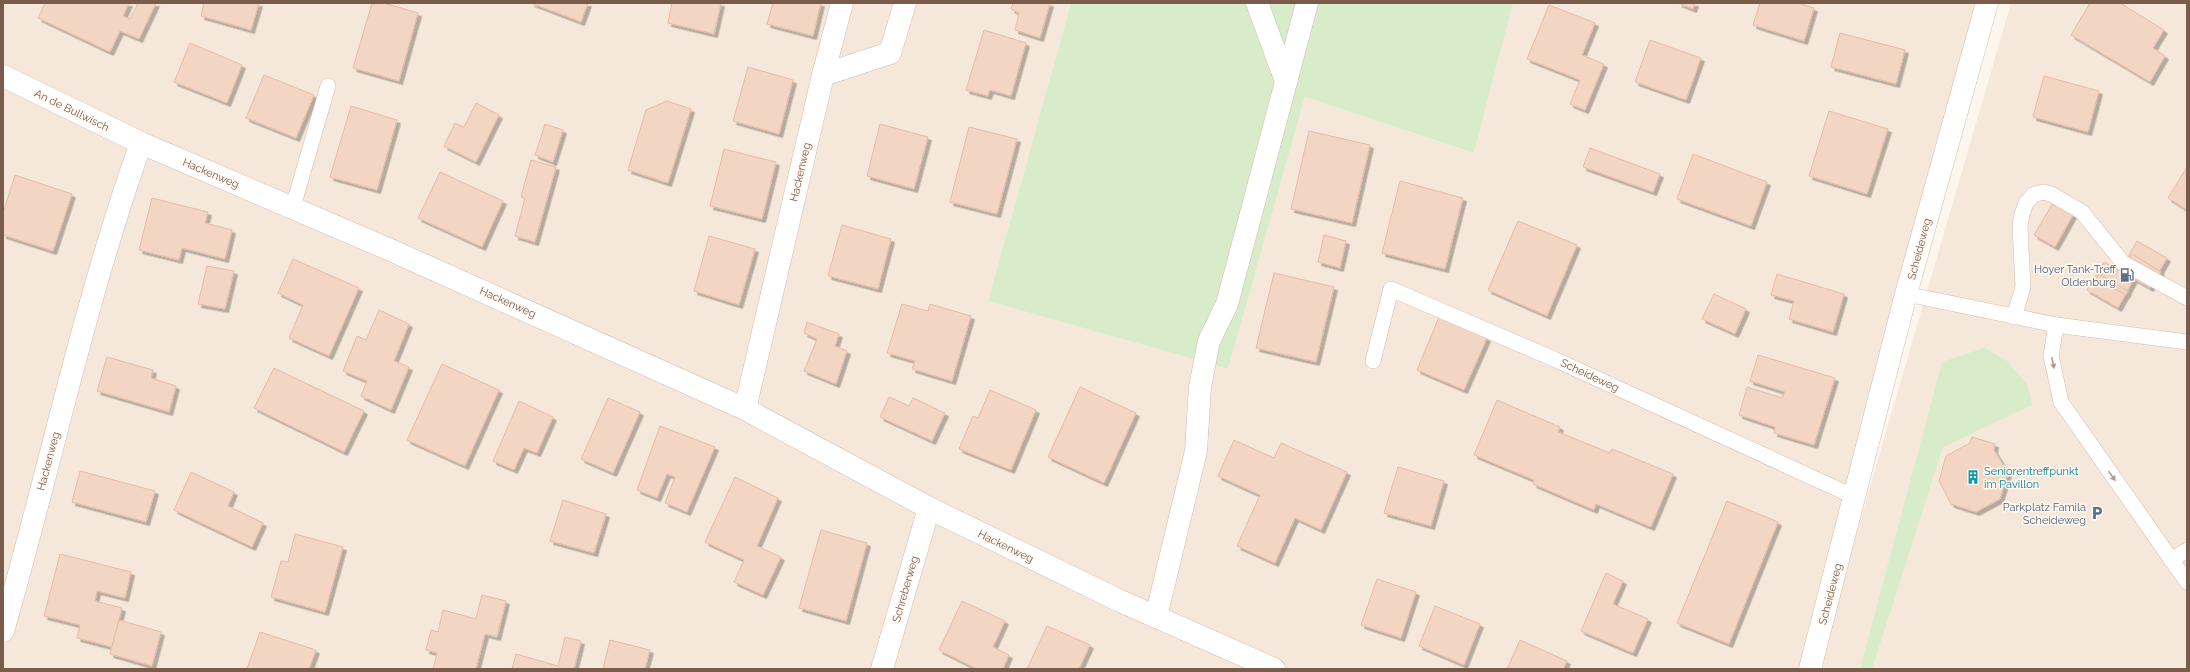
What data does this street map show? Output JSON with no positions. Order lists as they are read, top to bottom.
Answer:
{
  "streets": {
    "street": [
      "An de Bullwisch",
      "Hackenweg",
      "Scheideweg",
      "Schreberweg"
    ]
  },
  "crossings": [
    ["An de Bullwisch", "Hackenweg"],
    ["Hackenweg", "Schreberweg"]
  ],
  "places": {
    "fuel station": ["Hoyer Tank-Treff Oldenburg"],
    "building": ["Seniorentreffpunkt im Pavillon"],
    "parking": ["Parkplatz Famila Scheideweg"]
  }
}
